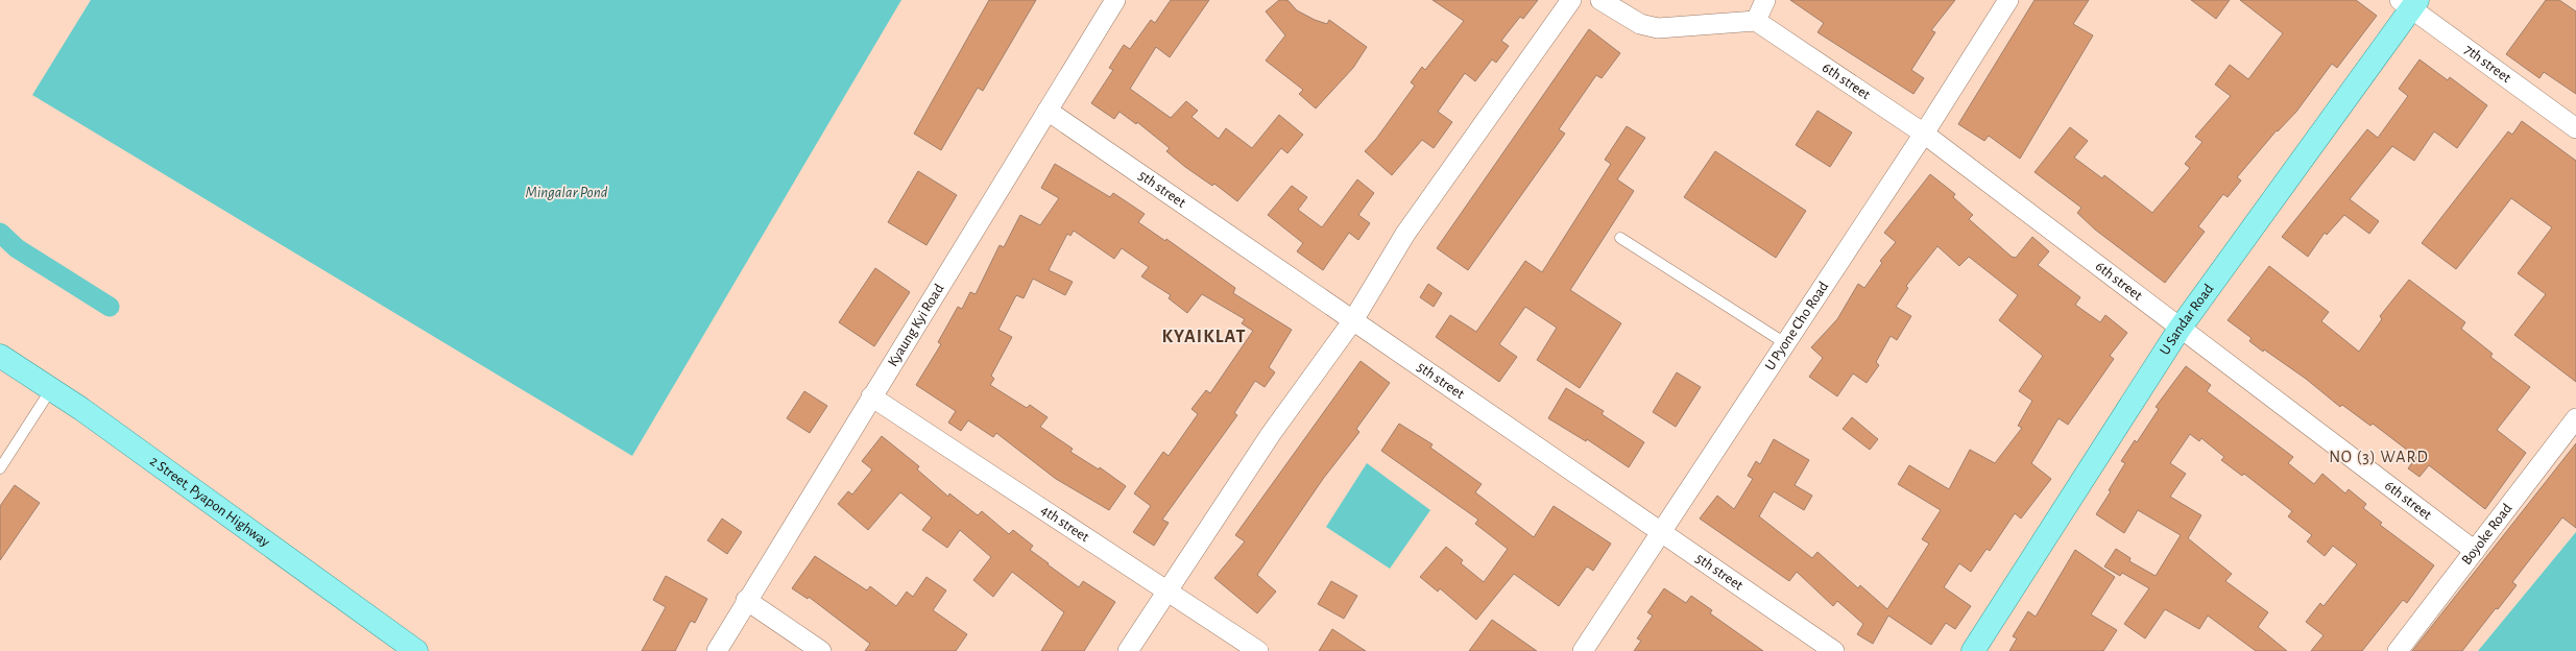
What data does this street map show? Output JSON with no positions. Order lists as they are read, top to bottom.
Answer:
{
  "streets": {
    "main road": ["U Sandar Road", "2 Street, Pyapon Highway"],
    "street": [
      "7th street",
      "6th street",
      "5th street",
      "Kyaung Kyi Road",
      "U Pyone Cho Road",
      "4th street",
      "Boyoke Road"
    ]
  },
  "crossings": [
    ["7th street", "U Sandar Road"],
    ["6th street", "U Sandar Road"],
    ["6th street", "U Pyone Cho Road"],
    ["6th street", "Boyoke Road"],
    ["5th street", "Kyaung Kyi Road"],
    ["5th street", "U Pyone Cho Road"],
    ["Kyaung Kyi Road", "4th street"]
  ],
  "districts": ["KYAIKLAT", "NO (3) WARD"],
  "water": ["Mingalar Pond"]
}
